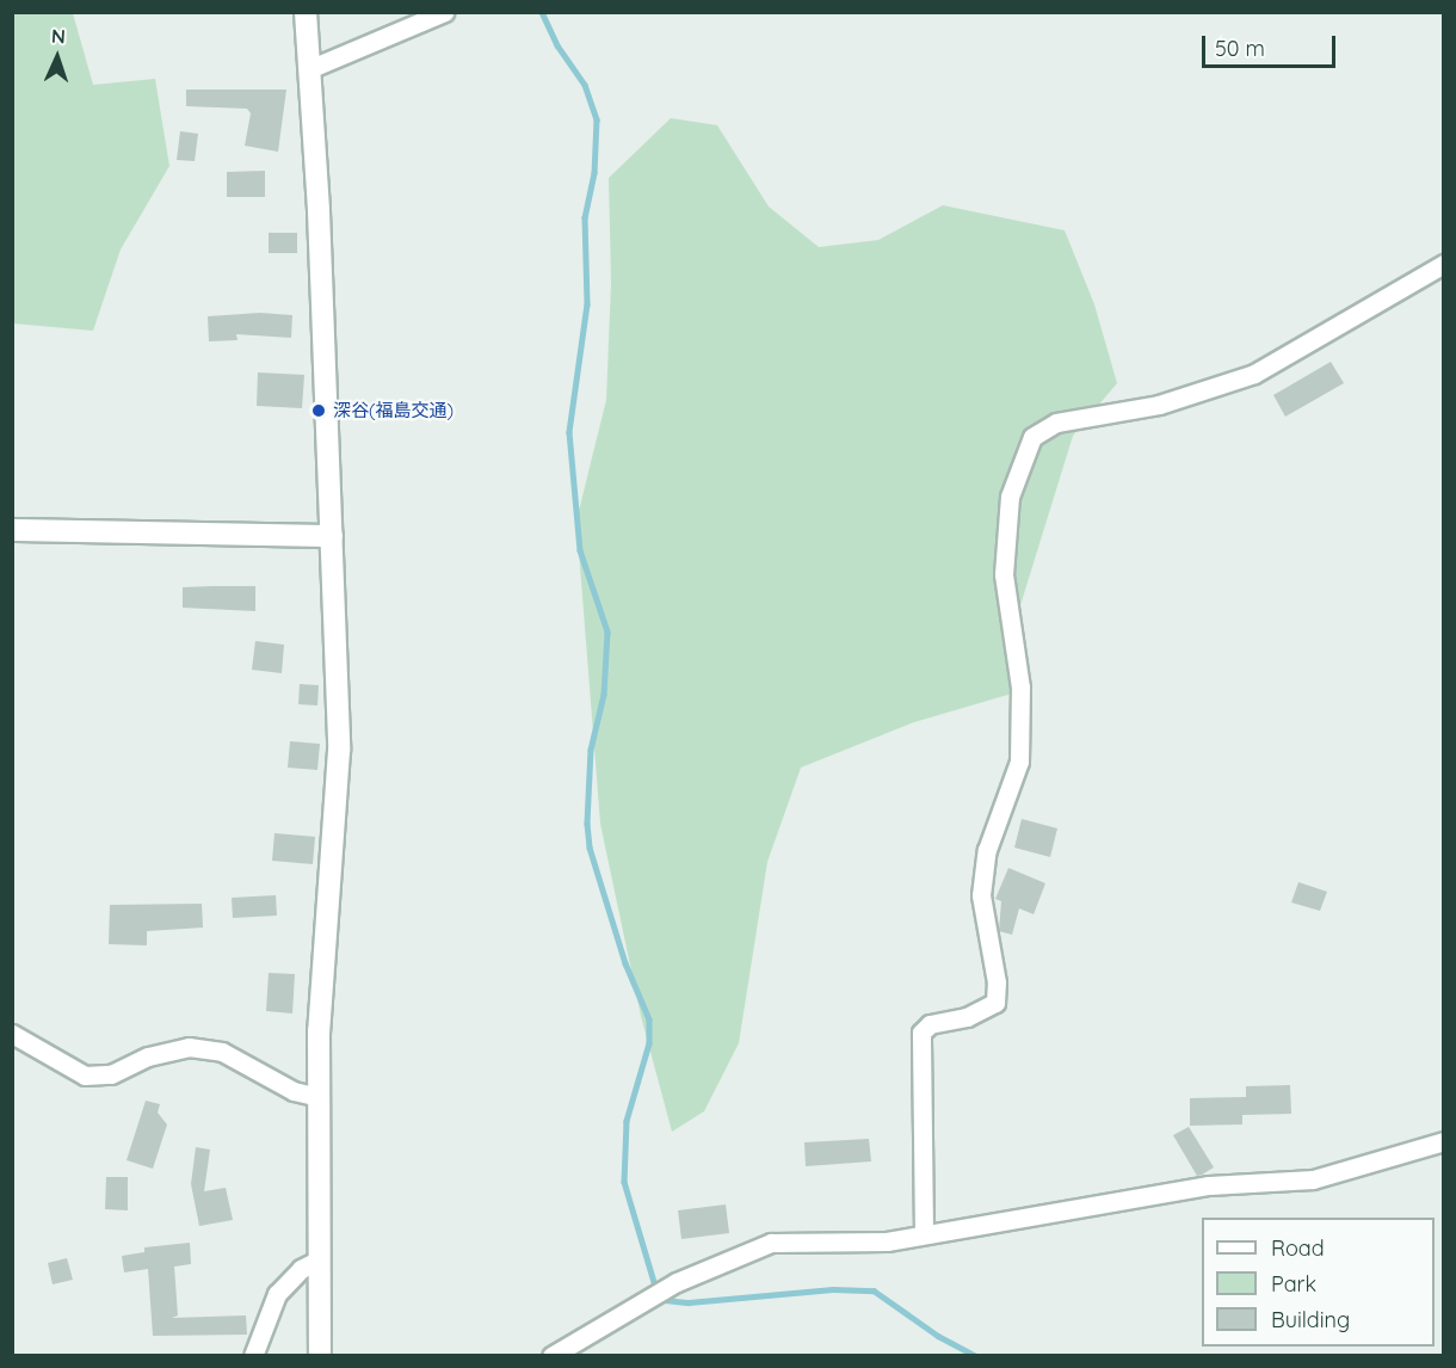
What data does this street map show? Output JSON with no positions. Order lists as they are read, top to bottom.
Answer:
{
  "places": ["深谷(福島交通)"],
  "legend": ["Road", "Park", "Building"],
  "scale_bar": "50 m",
  "north": "top"
}
